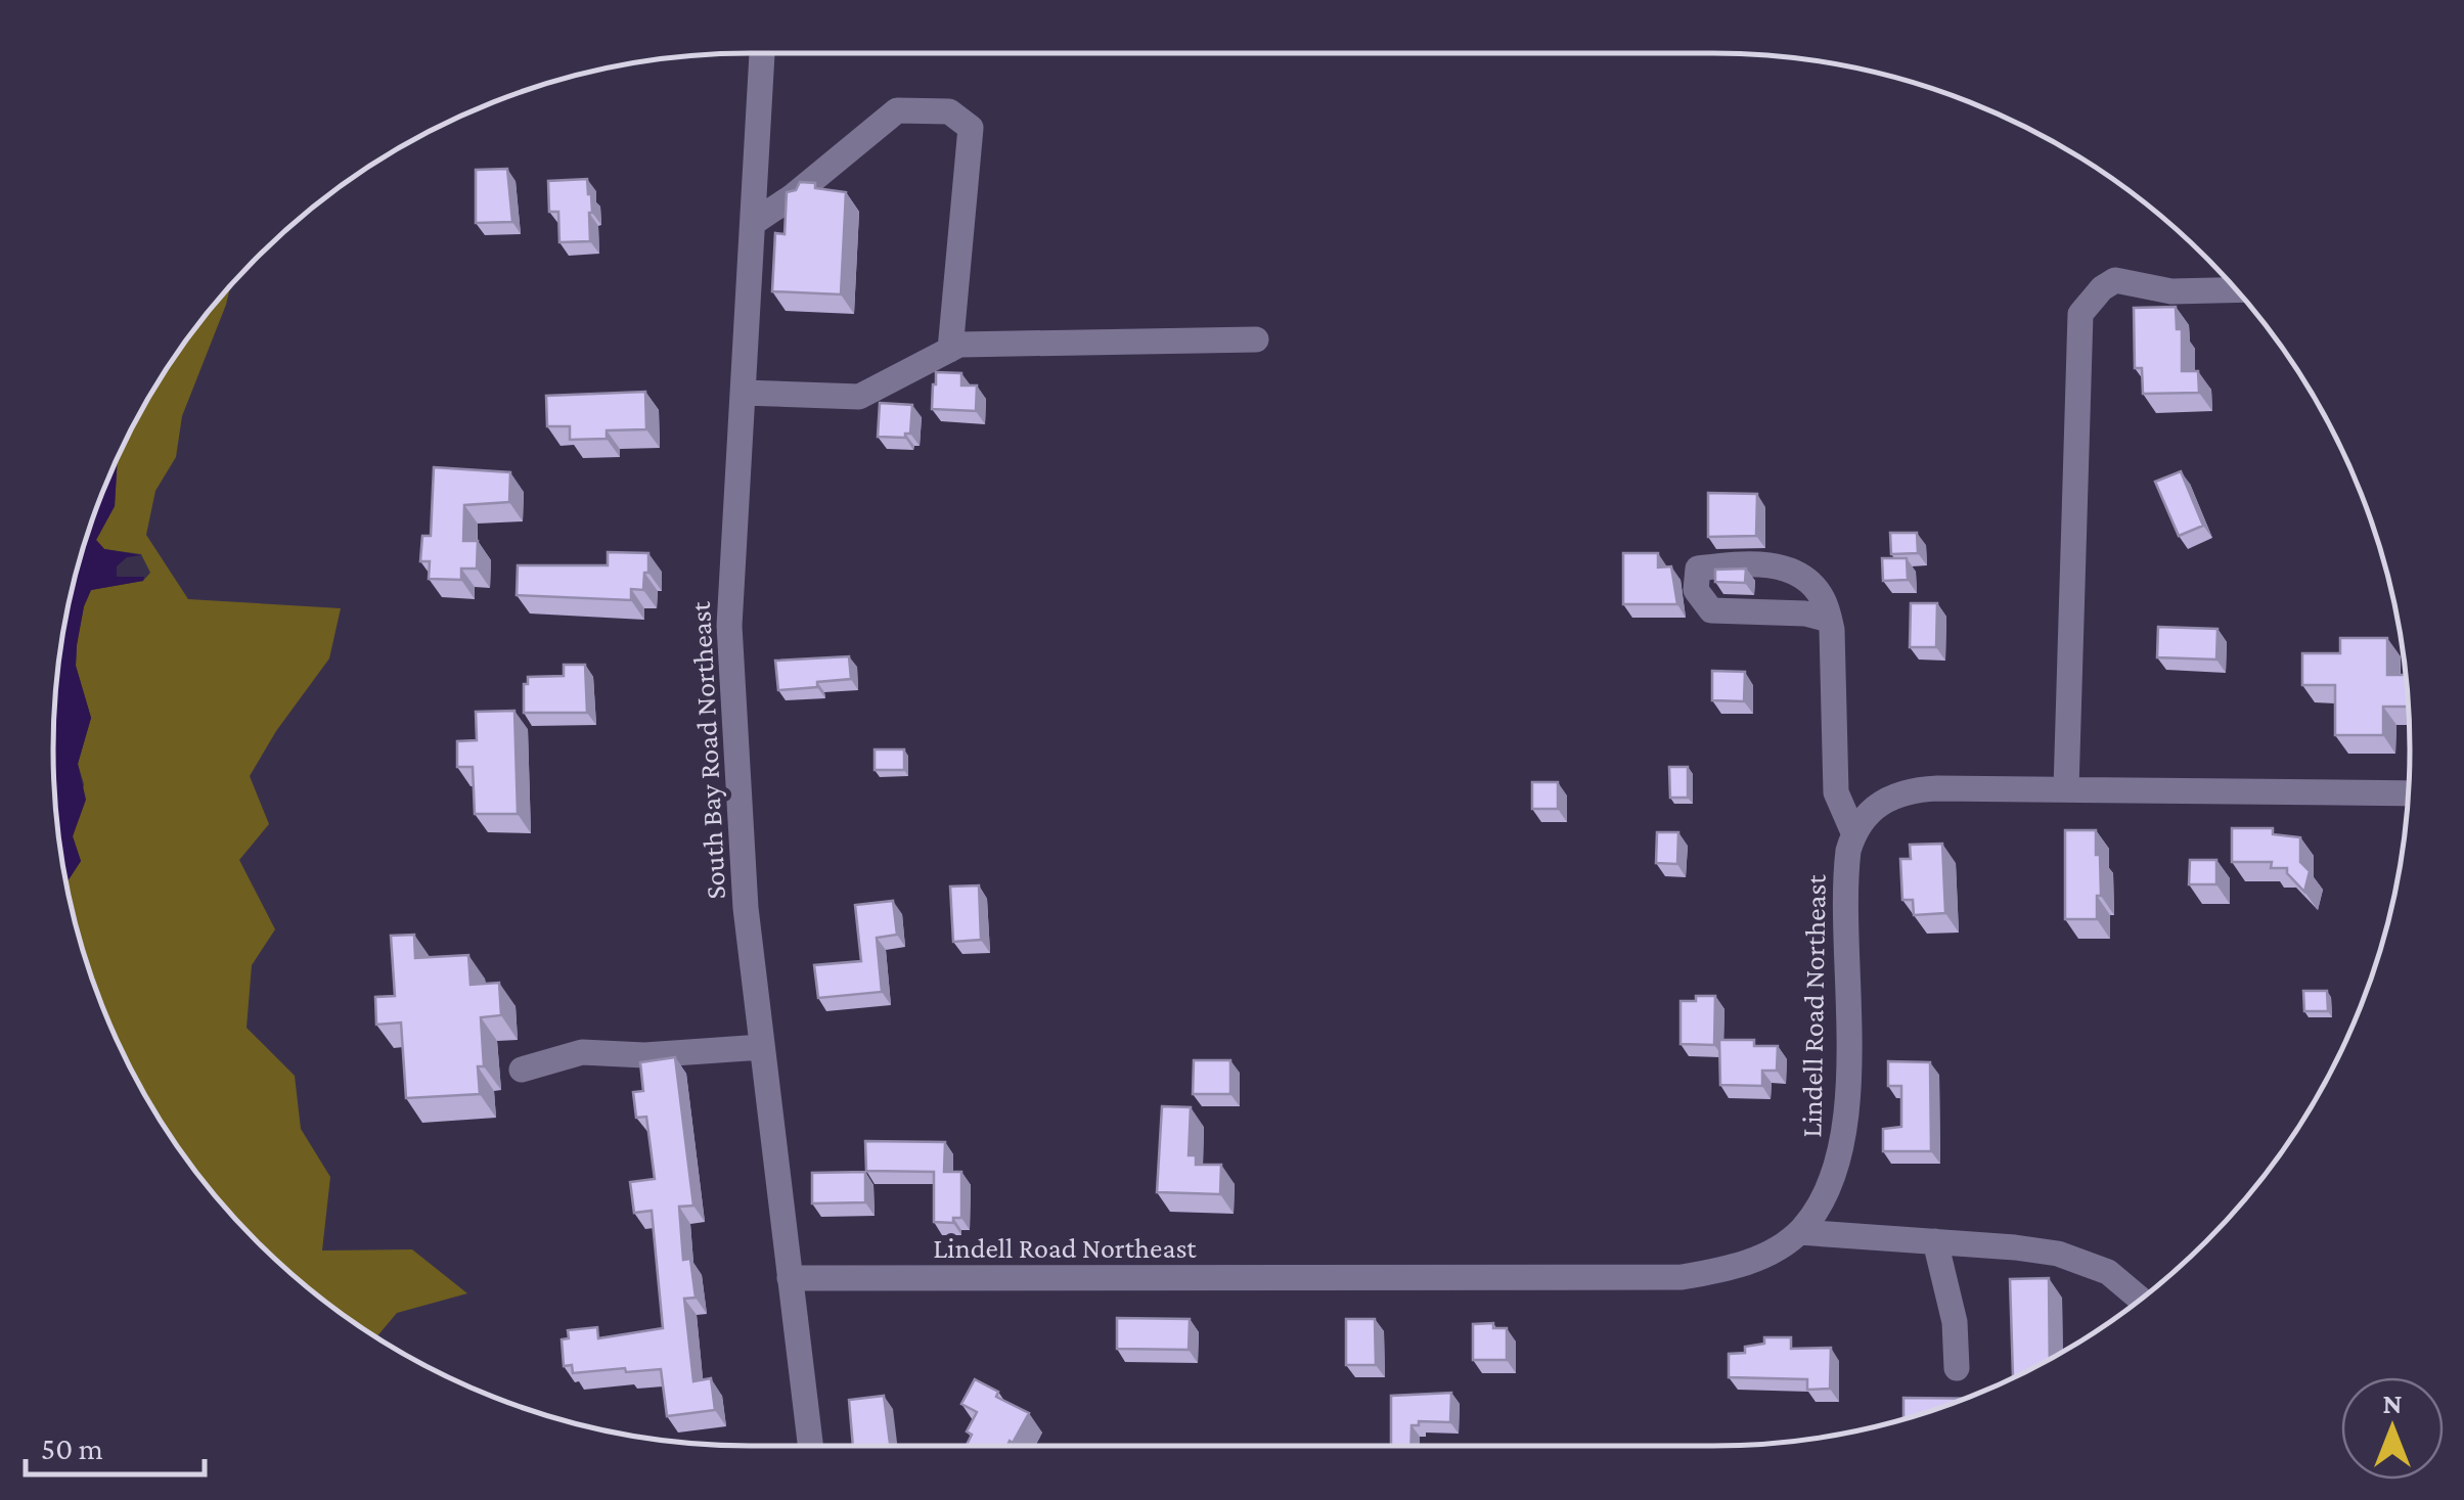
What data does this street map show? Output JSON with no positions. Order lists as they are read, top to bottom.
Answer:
{
  "streets": {
    "street": ["South Bay Road Northeast", "Lindell Road Northeast"]
  },
  "crossings": [
    ["South Bay Road Northeast", "Lindell Road Northeast"]
  ],
  "scale_bar": "50 m",
  "north": "top"
}
